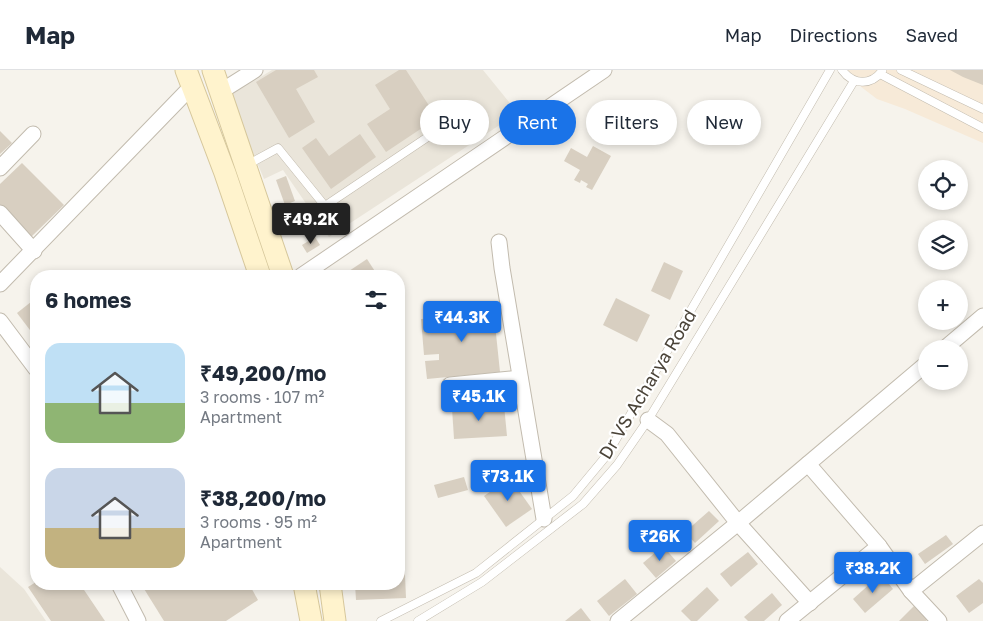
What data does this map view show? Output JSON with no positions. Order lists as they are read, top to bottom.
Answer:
{
  "streets": {
    "lane": ["Dr VS Acharya Road"]
  },
  "page": {
    "header": "Map",
    "nav": ["Map", "Directions", "Saved"],
    "chip": [
      "Buy",
      "Rent",
      "Filters",
      "New"
    ],
    "map_buttons": ["+", "−"],
    "price": [
      "₹49.2K",
      "₹44.3K",
      "₹45.1K",
      "₹73.1K",
      "₹26K",
      "₹38.2K"
    ],
    "heading": "6 homes",
    "list": [
      {
        "name": "₹49,200/mo",
        "note": "3 rooms · 107 m² · Apartment"
      },
      {
        "name": "₹38,200/mo",
        "note": "3 rooms · 95 m² · Apartment"
      }
    ]
  }
}
